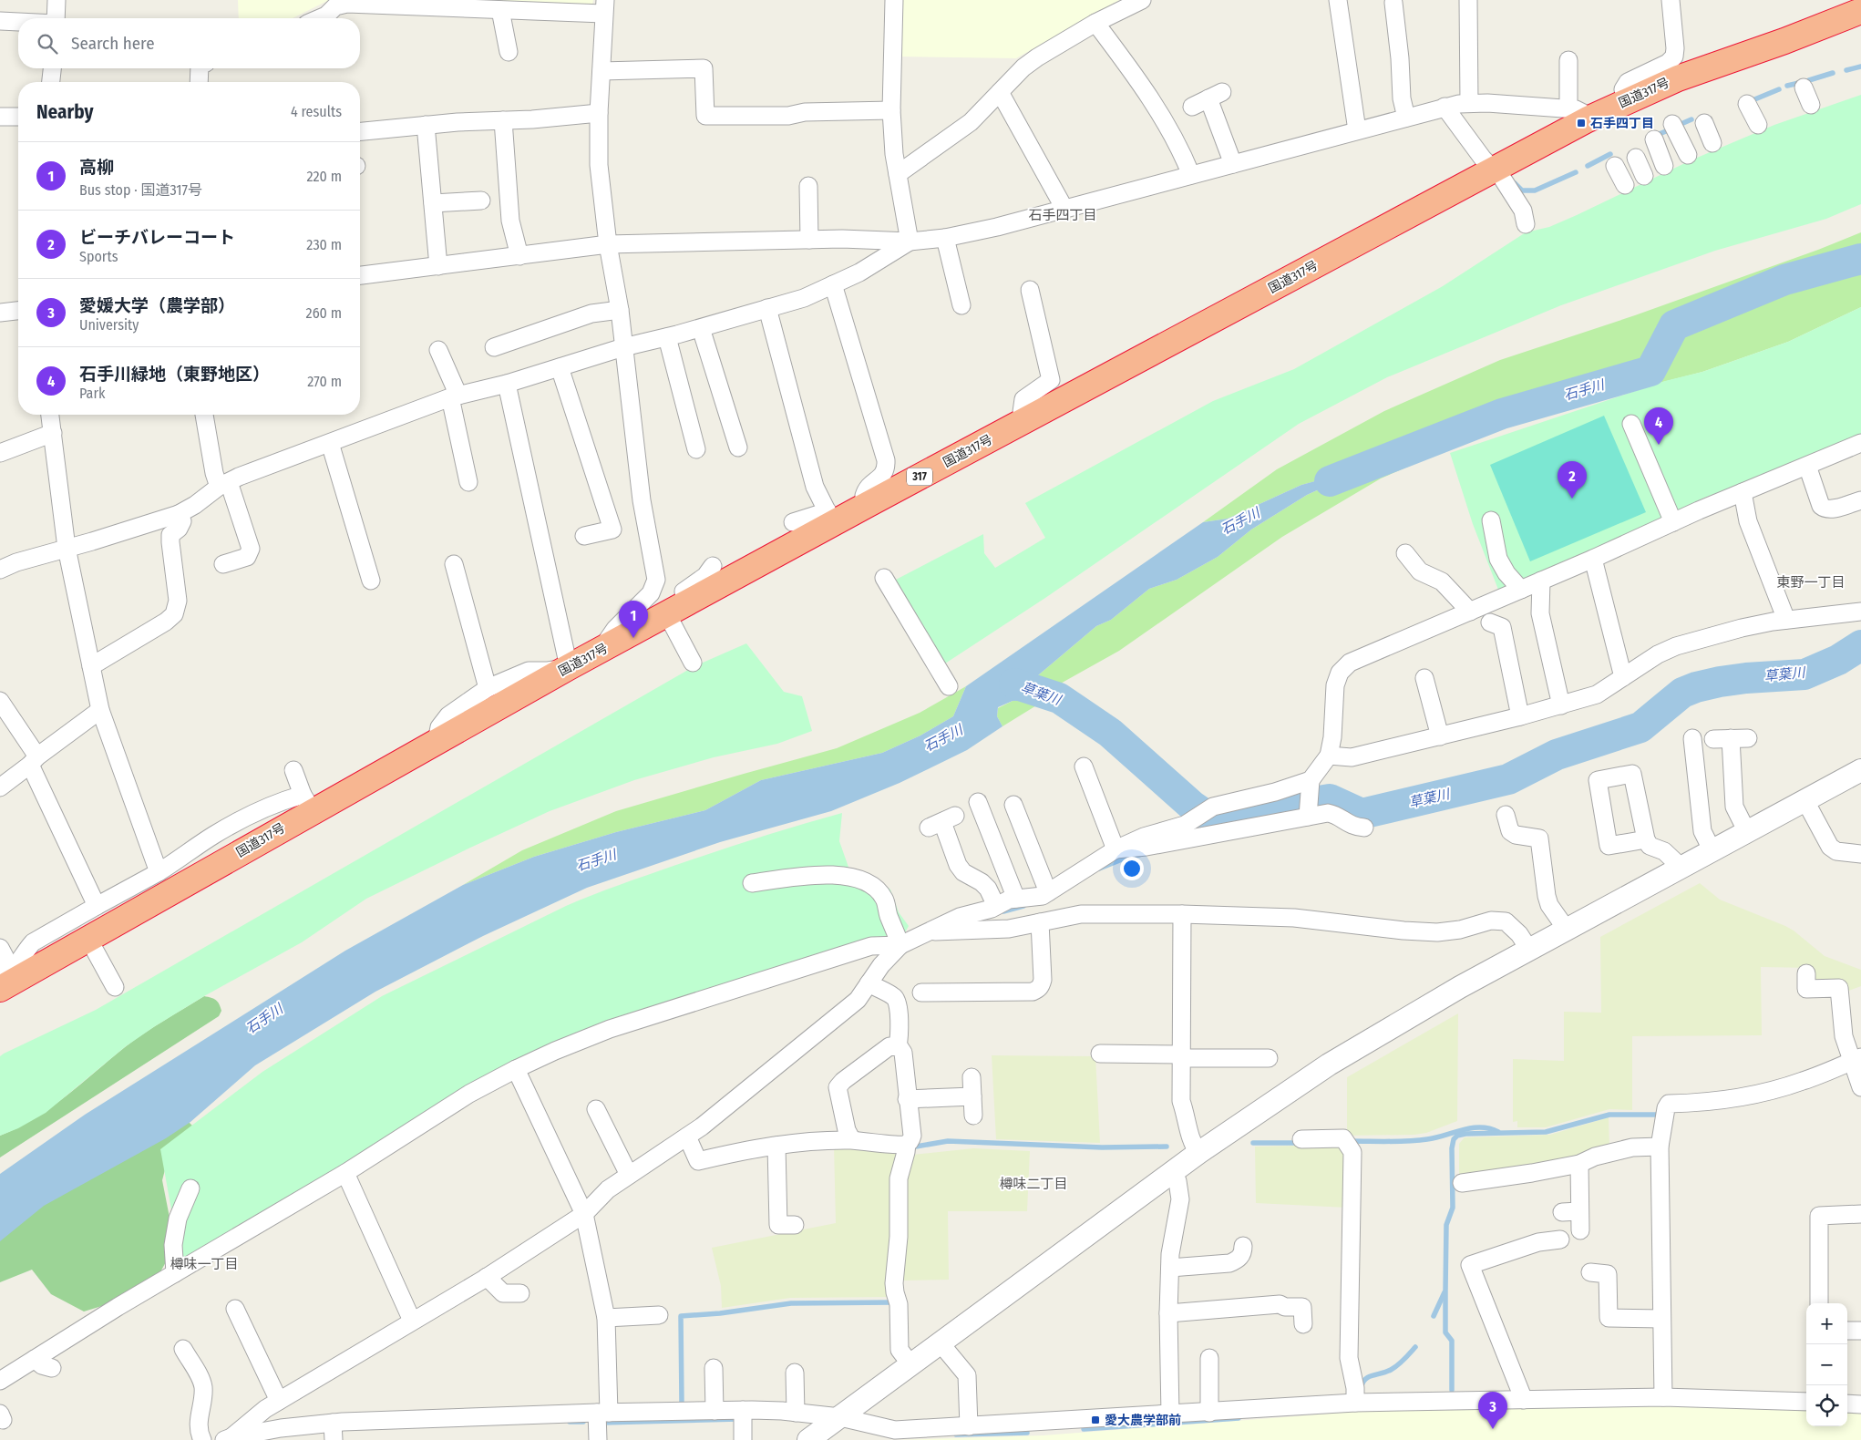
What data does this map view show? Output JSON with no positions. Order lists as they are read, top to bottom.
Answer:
{
  "streets": {
    "highway": ["国道317号", "317"]
  },
  "districts": [
    "石手四丁目",
    "東野一丁目",
    "樽味二丁目",
    "樽味一丁目"
  ],
  "water": ["石手川", "草葉川"],
  "places": {
    "transit": ["石手四丁目", "愛大農学部前"]
  },
  "page": {
    "search": "Search here",
    "heading": ["Nearby", "4 results"],
    "list": [
      {
        "mark": "1",
        "name": "高柳",
        "note": "Bus stop · 国道317号",
        "value": "220 m"
      },
      {
        "mark": "2",
        "name": "ビーチバレーコート",
        "note": "Sports",
        "value": "230 m"
      },
      {
        "mark": "3",
        "name": "愛媛大学（農学部）",
        "note": "University",
        "value": "260 m"
      },
      {
        "mark": "4",
        "name": "石手川緑地（東野地区）",
        "note": "Park",
        "value": "270 m"
      }
    ],
    "pins": [
      "4",
      "2",
      "1",
      "3"
    ],
    "map_buttons": ["+", "−"]
  }
}
